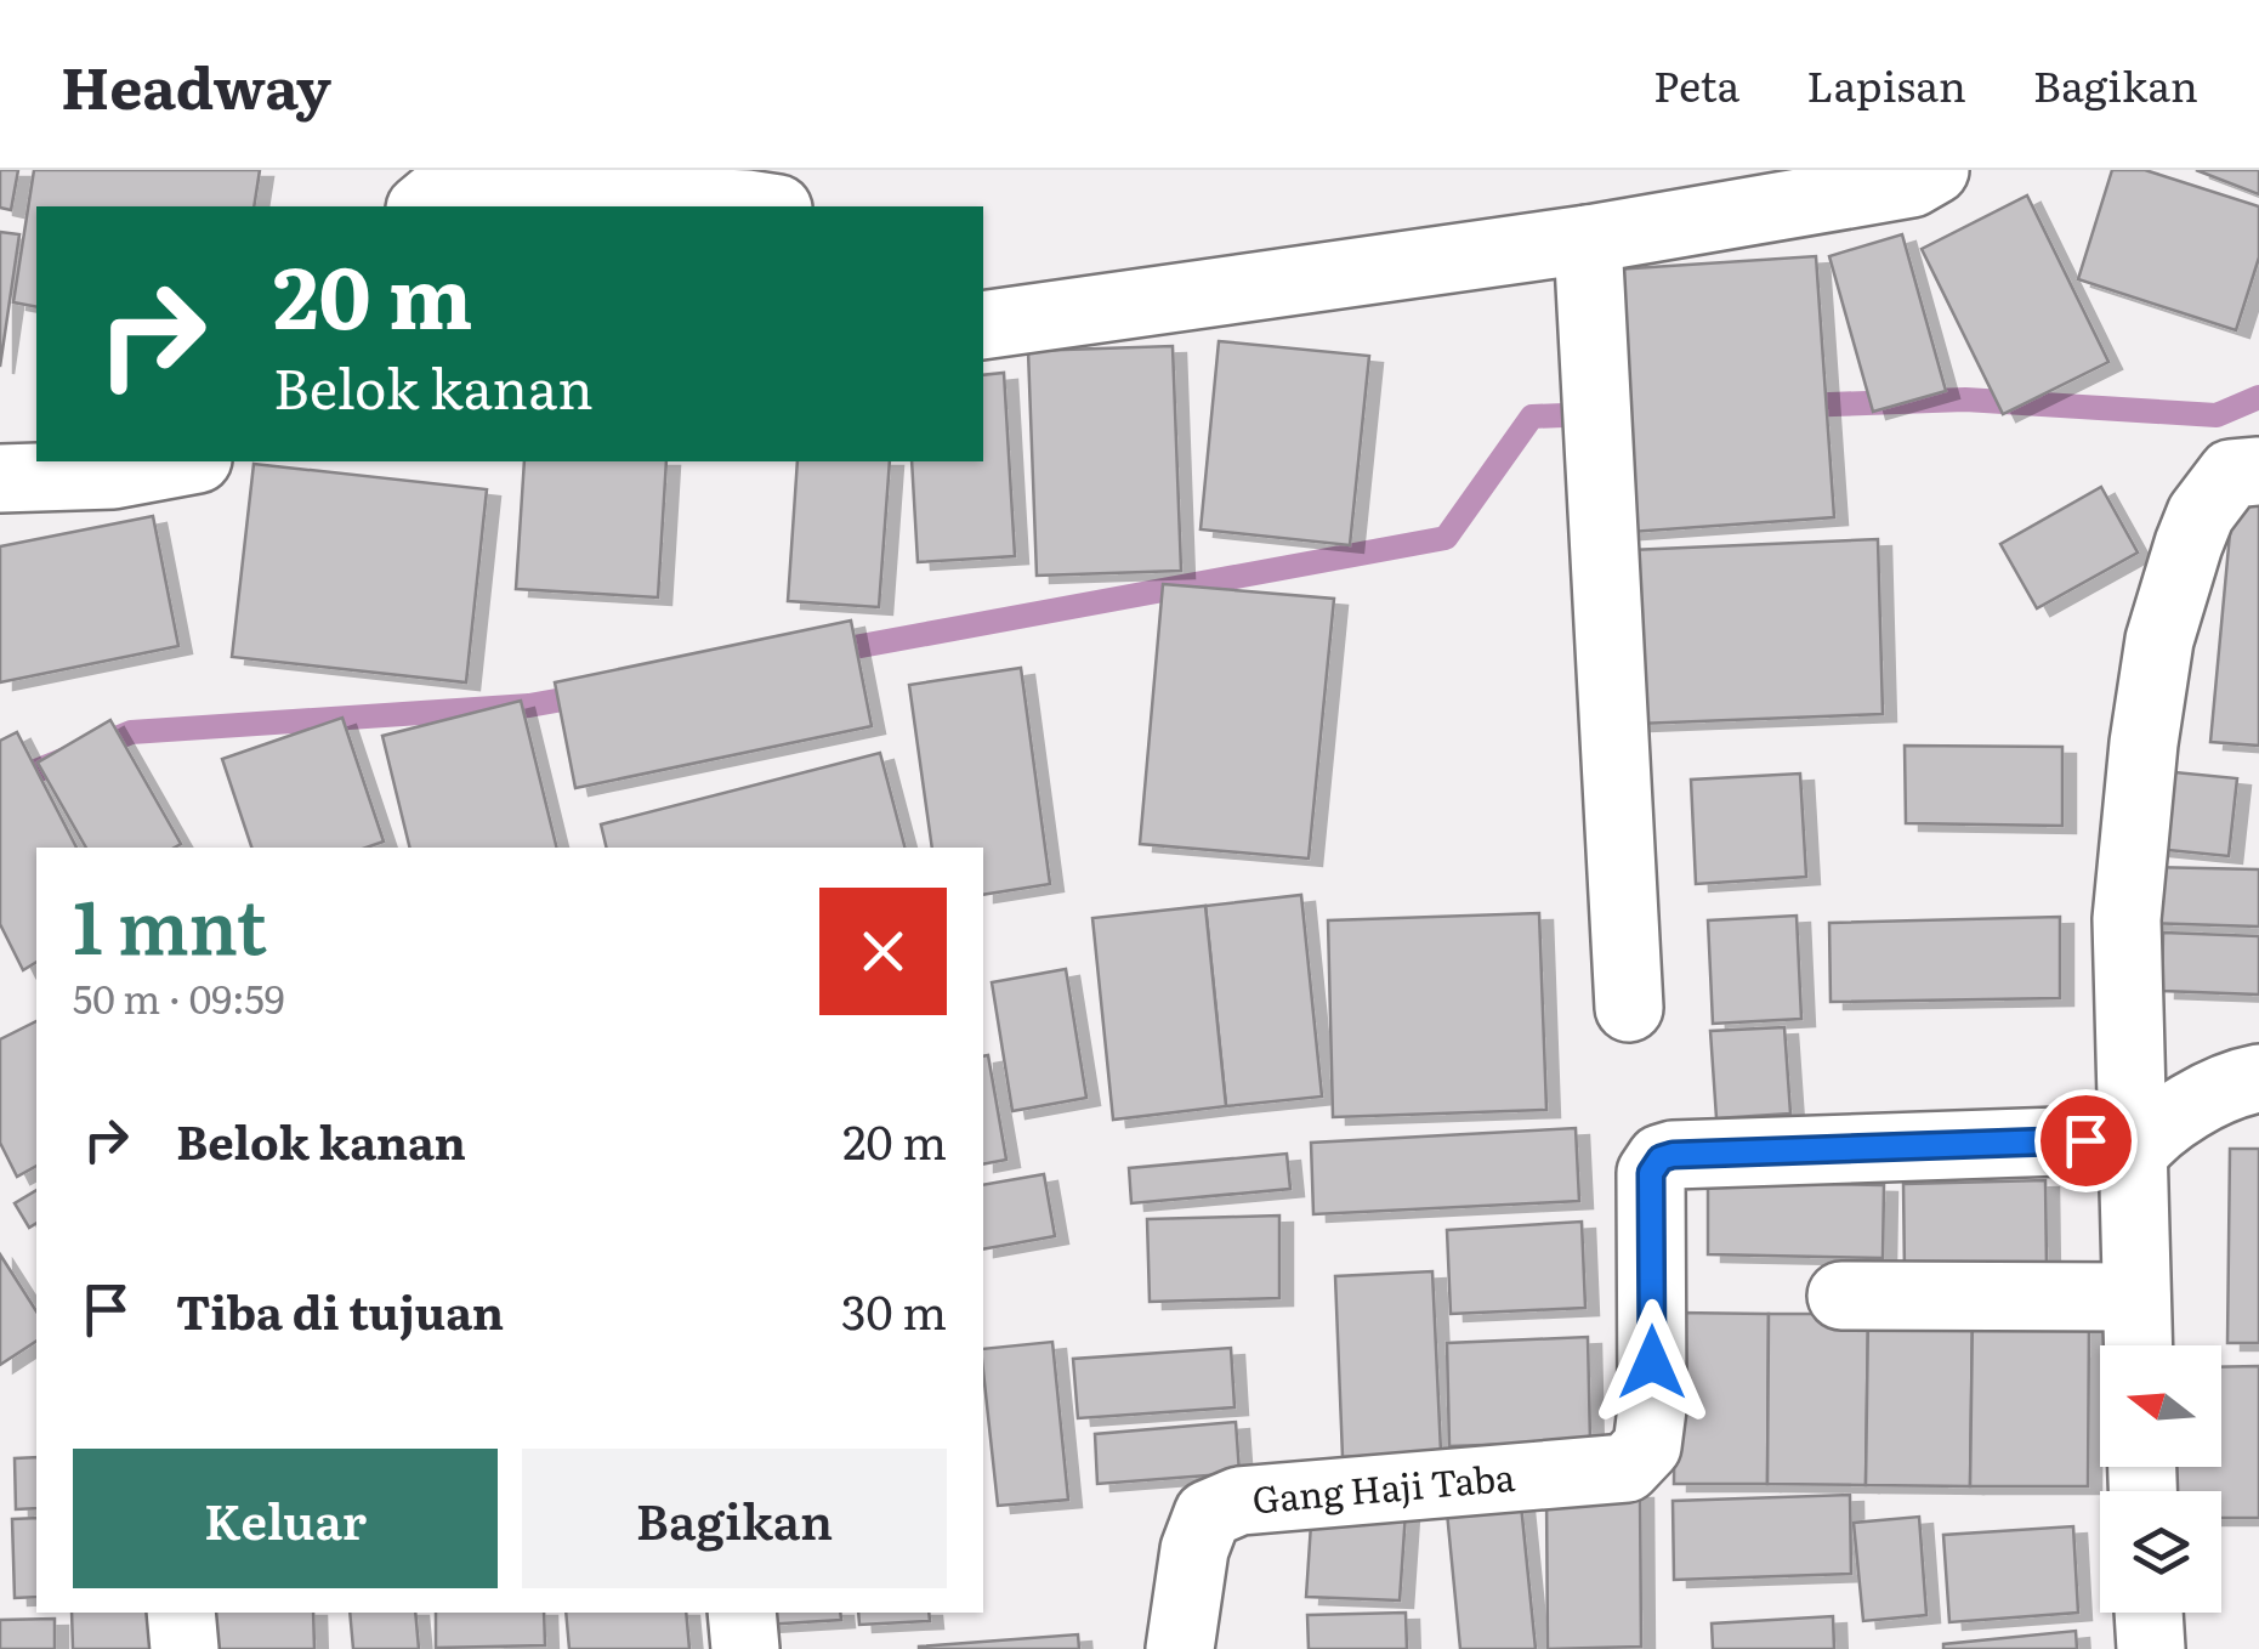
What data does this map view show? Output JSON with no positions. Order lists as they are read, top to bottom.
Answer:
{
  "streets": {
    "street": ["Gang Haji Taba"]
  },
  "north": "left",
  "page": {
    "header": "Headway",
    "nav": ["Peta", "Lapisan", "Bagikan"],
    "turn": ["20 m", "Belok kanan"],
    "heading": ["1 mnt", "50 m · 09:59"],
    "list": [
      {
        "name": "Belok kanan",
        "value": "20 m"
      },
      {
        "name": "Tiba di tujuan",
        "value": "30 m"
      }
    ],
    "buttons": ["Keluar", "Bagikan"]
  }
}
